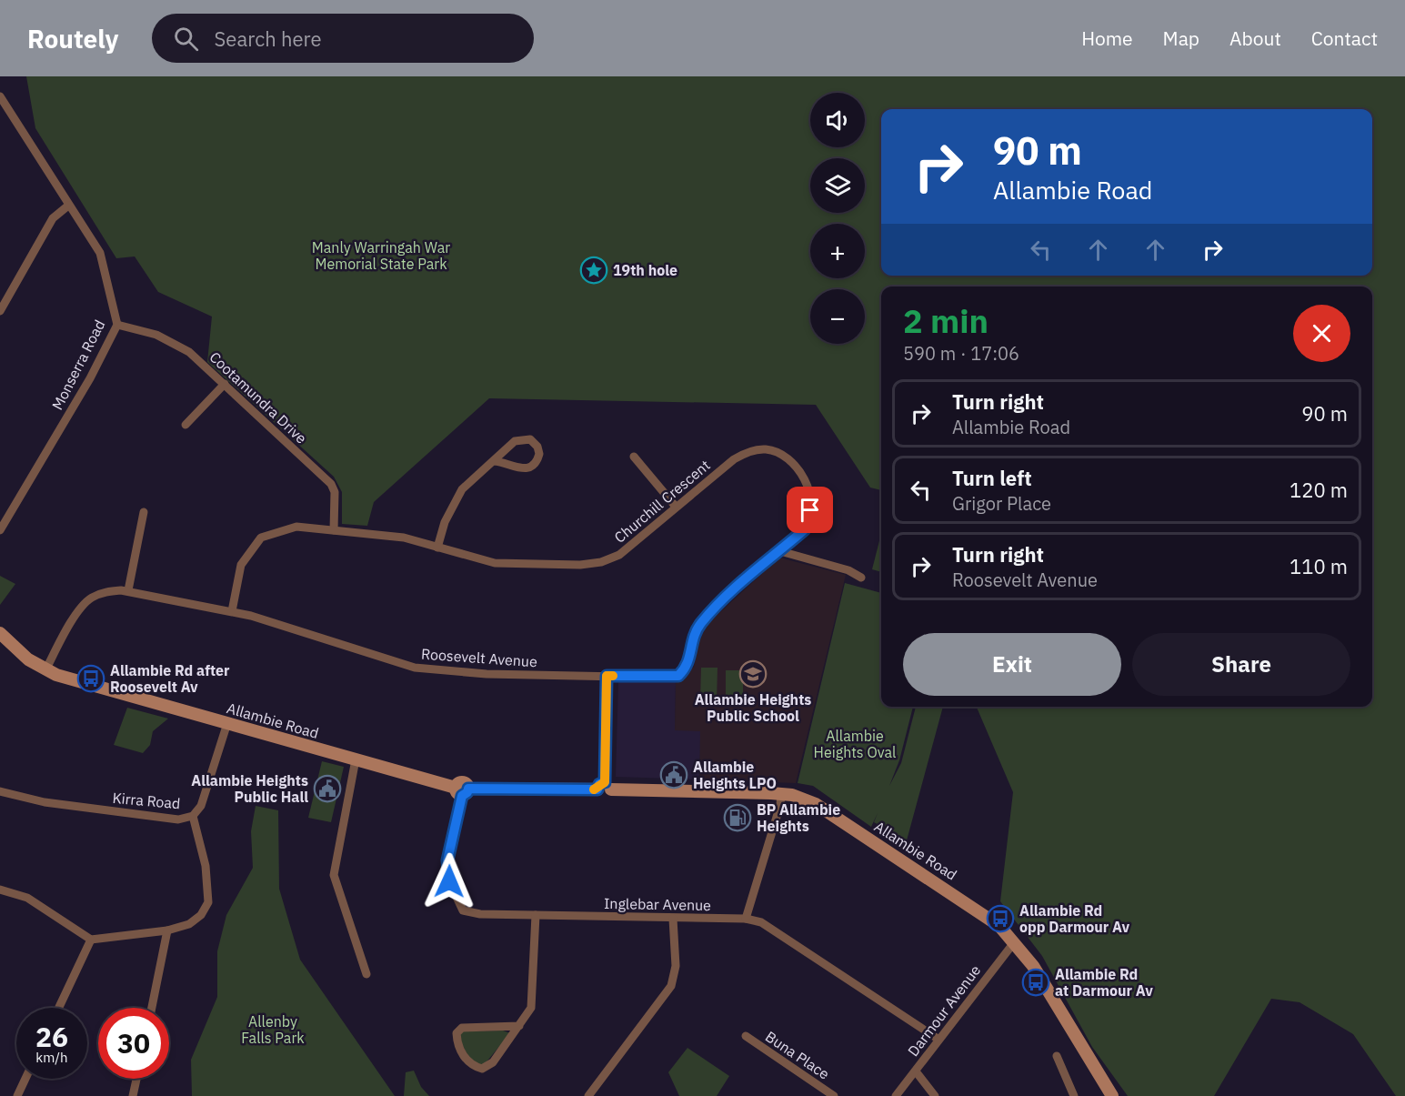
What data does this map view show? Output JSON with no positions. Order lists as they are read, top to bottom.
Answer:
{
  "streets": {
    "main road": ["Allambie Road"],
    "street": [
      "Monserra Road",
      "Cootamundra Drive",
      "Churchill Crescent",
      "Roosevelt Avenue",
      "Kirra Road",
      "Inglebar Avenue",
      "Darmour Avenue",
      "Buna Place"
    ]
  },
  "crossings": [
    ["Monserra Road", "Cootamundra Drive"],
    ["Cootamundra Drive", "Churchill Crescent"],
    ["Churchill Crescent", "Roosevelt Avenue"],
    ["Roosevelt Avenue", "Allambie Road"],
    ["Allambie Road", "Kirra Road"],
    ["Allambie Road", "Inglebar Avenue"],
    ["Allambie Road", "Darmour Avenue"],
    ["Inglebar Avenue", "Darmour Avenue"]
  ],
  "parks": ["Manly Warringah War Memorial State Park", "Allambie Heights Oval", "Allenby Falls Park"],
  "places": {
    "place": ["19th hole"],
    "school or university": ["Allambie Heights Public School"],
    "bus stop": ["Allambie Rd after Roosevelt Av", "Allambie Rd opp Darmour Av", "Allambie Rd at Darmour Av"],
    "public building": ["Allambie Heights LPO", "Allambie Heights Public Hall"],
    "fuel station": ["BP Allambie Heights"]
  },
  "page": {
    "header": "Routely",
    "search": "Search here",
    "nav": [
      "Home",
      "Map",
      "About",
      "Contact"
    ],
    "map_buttons": ["+", "−"],
    "turn": ["90 m", "Allambie Road"],
    "heading": ["2 min", "590 m · 17:06"],
    "list": [
      {
        "name": "Turn right",
        "note": "Allambie Road",
        "value": "90 m"
      },
      {
        "name": "Turn left",
        "note": "Grigor Place",
        "value": "120 m"
      },
      {
        "name": "Turn right",
        "note": "Roosevelt Avenue",
        "value": "110 m"
      }
    ],
    "buttons": ["Exit", "Share"],
    "speed": "26 km/h",
    "limit": "30"
  }
}
